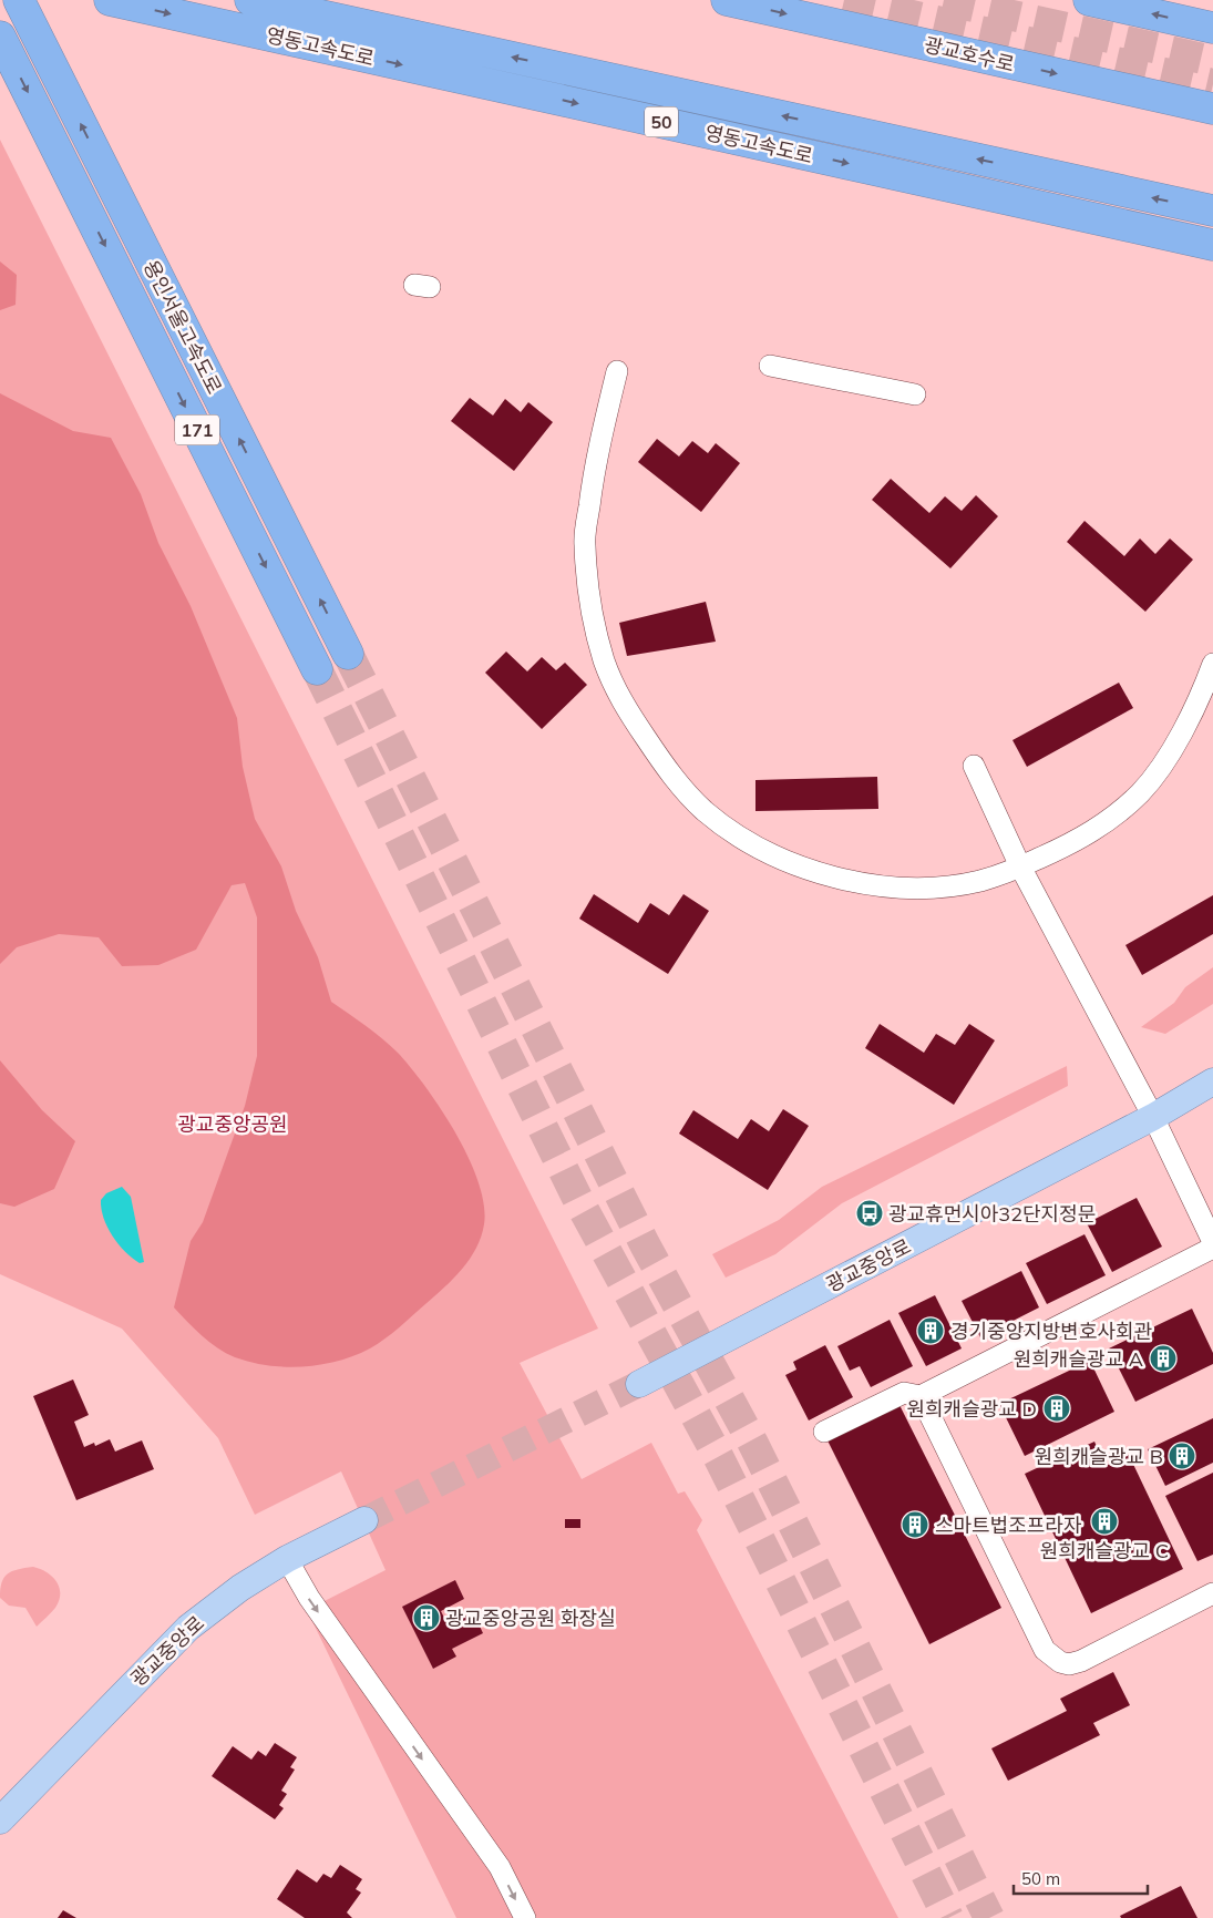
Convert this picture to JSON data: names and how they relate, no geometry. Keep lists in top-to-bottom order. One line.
{"streets":{"highway":["영동고속도로","광교호수로","50","용인서울고속도로","171"],"main road":["광교중앙로"]},"one_way":["광교호수로"],"parks":["광교중앙공원"],"places":{"bus stop":["광교휴먼시아32단지정문"],"building":["경기중앙지방변호사회관","원희캐슬광교 A","원희캐슬광교 D","원희캐슬광교 B","원희캐슬광교 C","스마트법조프라자","광교중앙공원 화장실"]},"scale_bar":"50 m"}
